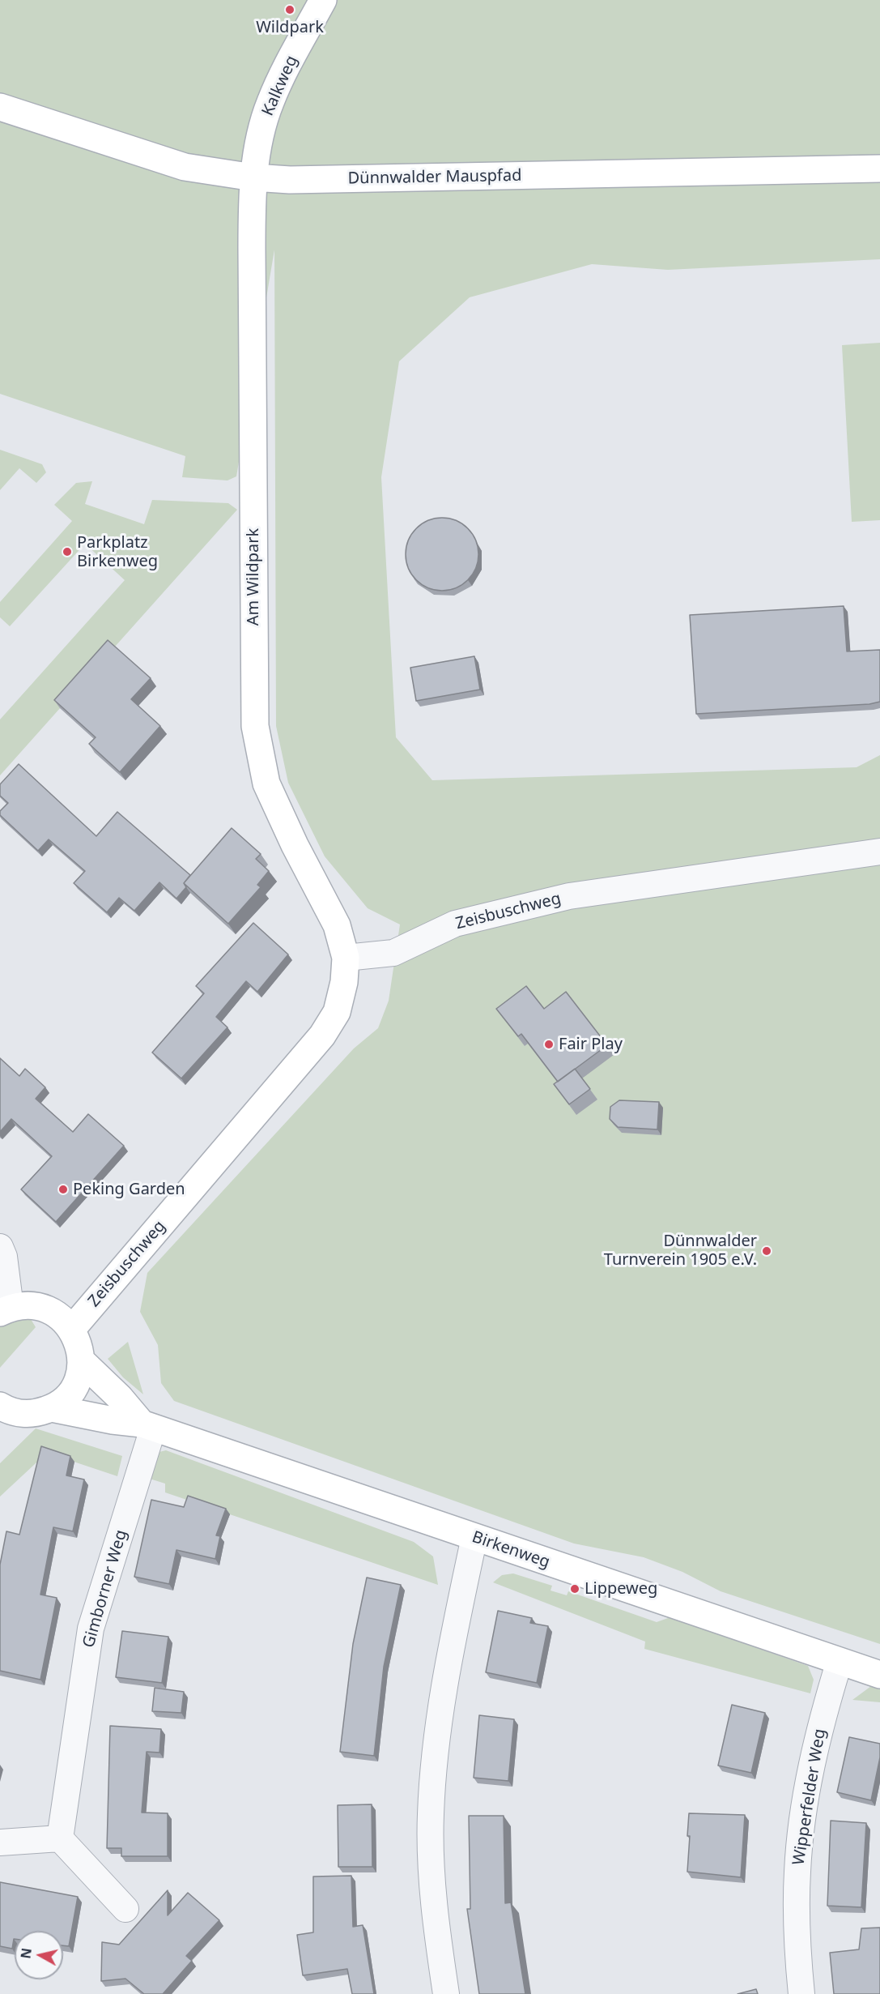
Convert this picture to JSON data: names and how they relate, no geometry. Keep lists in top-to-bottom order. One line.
{"streets":{"street":["Kalkweg","Dünnwalder Mauspfad","Am Wildpark","Zeisbuschweg","Birkenweg","Gimborner Weg","Wipperfelder Weg"]},"crossings":[["Kalkweg","Dünnwalder Mauspfad"],["Kalkweg","Am Wildpark"],["Dünnwalder Mauspfad","Am Wildpark"],["Am Wildpark","Zeisbuschweg"],["Birkenweg","Gimborner Weg"],["Birkenweg","Wipperfelder Weg"]],"places":["Wildpark","Parkplatz Birkenweg","Fair Play","Peking Garden","Dünnwalder Turnverein 1905 e.V.","Lippeweg"],"north":"left"}
